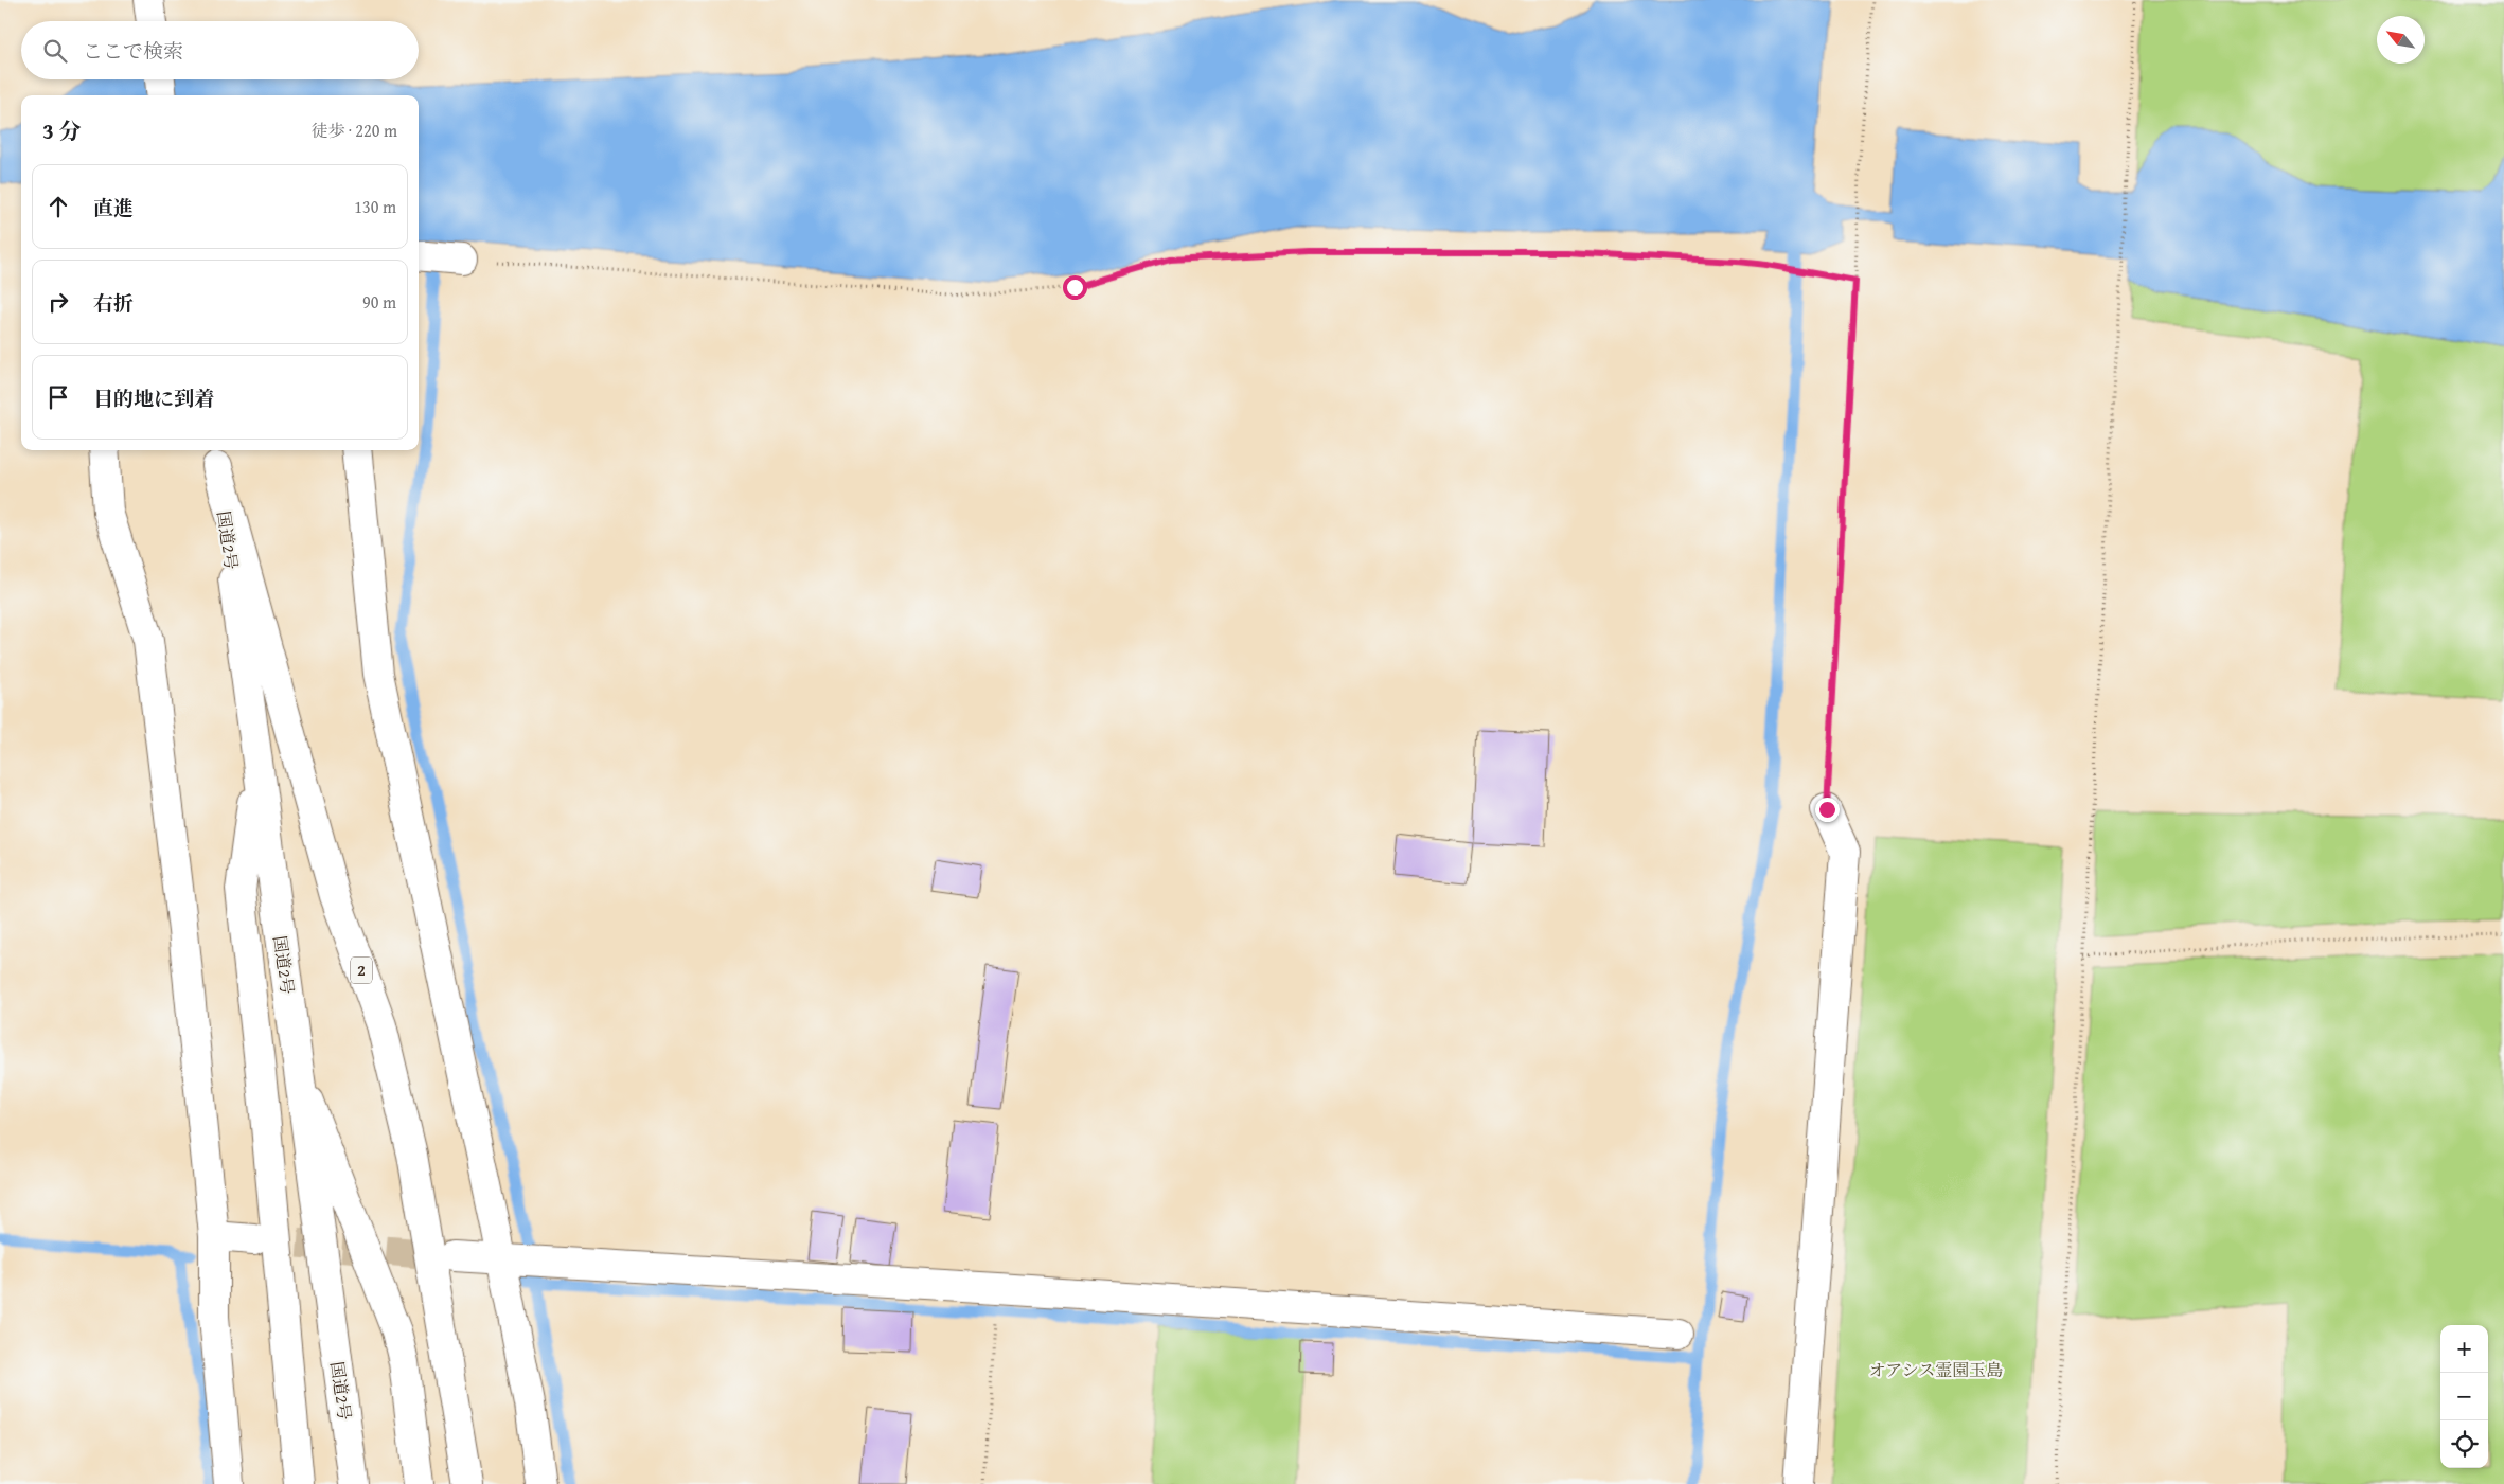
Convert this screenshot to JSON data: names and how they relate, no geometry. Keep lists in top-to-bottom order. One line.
{"streets":{"main road":["国道2号","2"]},"crossings":[["国道2号","2"]],"parks":["オアシス霊園玉島"],"north":"top left","page":{"search":"ここで検索","heading":["3 分","徒歩 · 220 m"],"list":[["直進","130 m"],["右折","90 m"],"目的地に到着"],"map_buttons":["+","−"]}}
